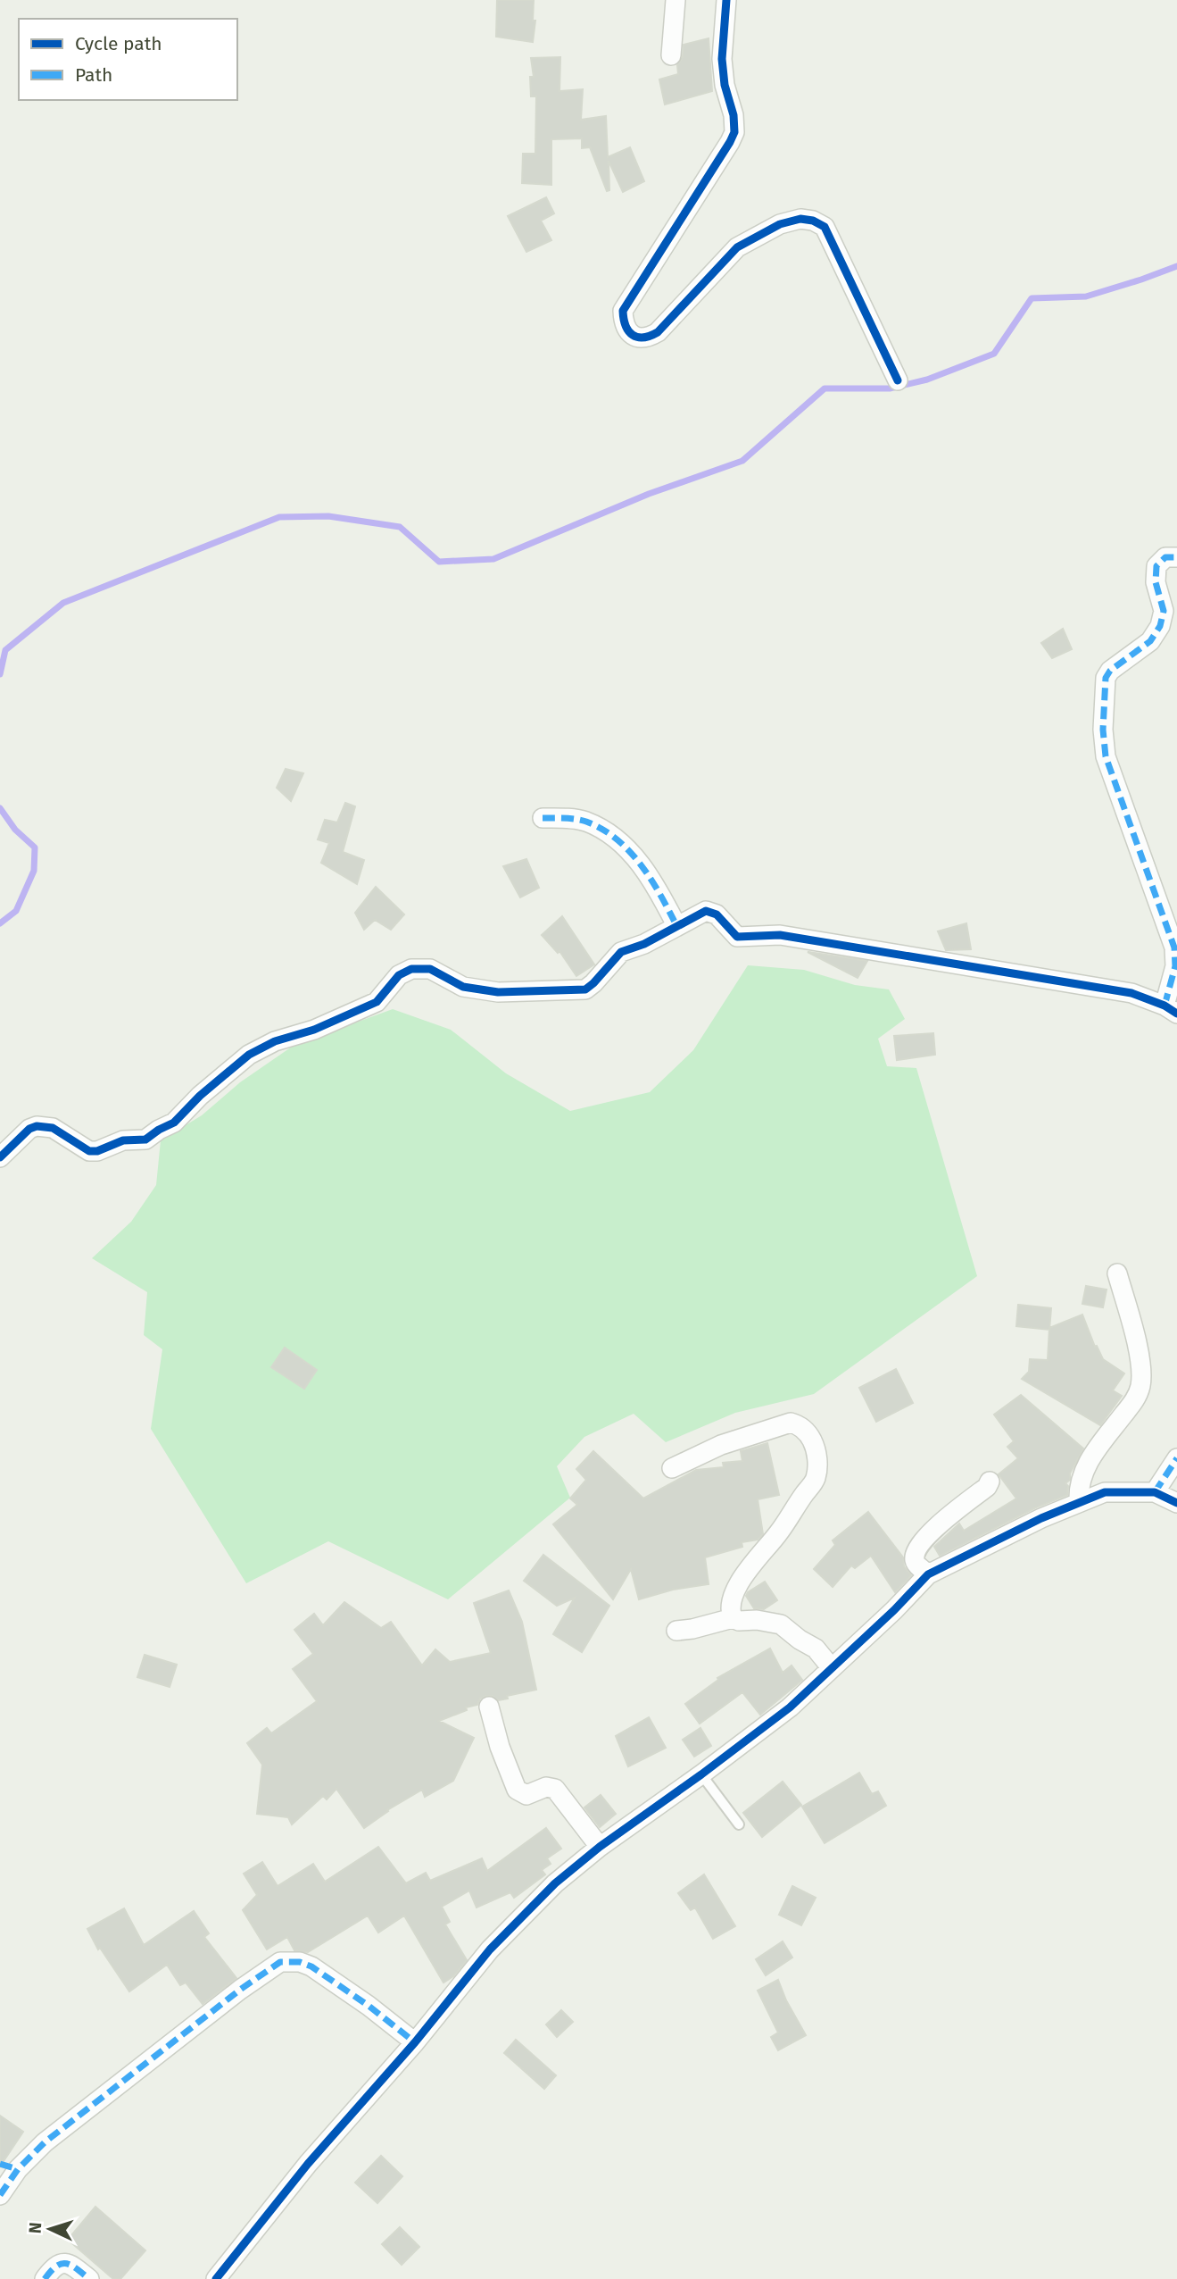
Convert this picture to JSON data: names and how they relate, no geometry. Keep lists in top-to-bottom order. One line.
{"legend":["Cycle path","Path"],"north":"left"}
